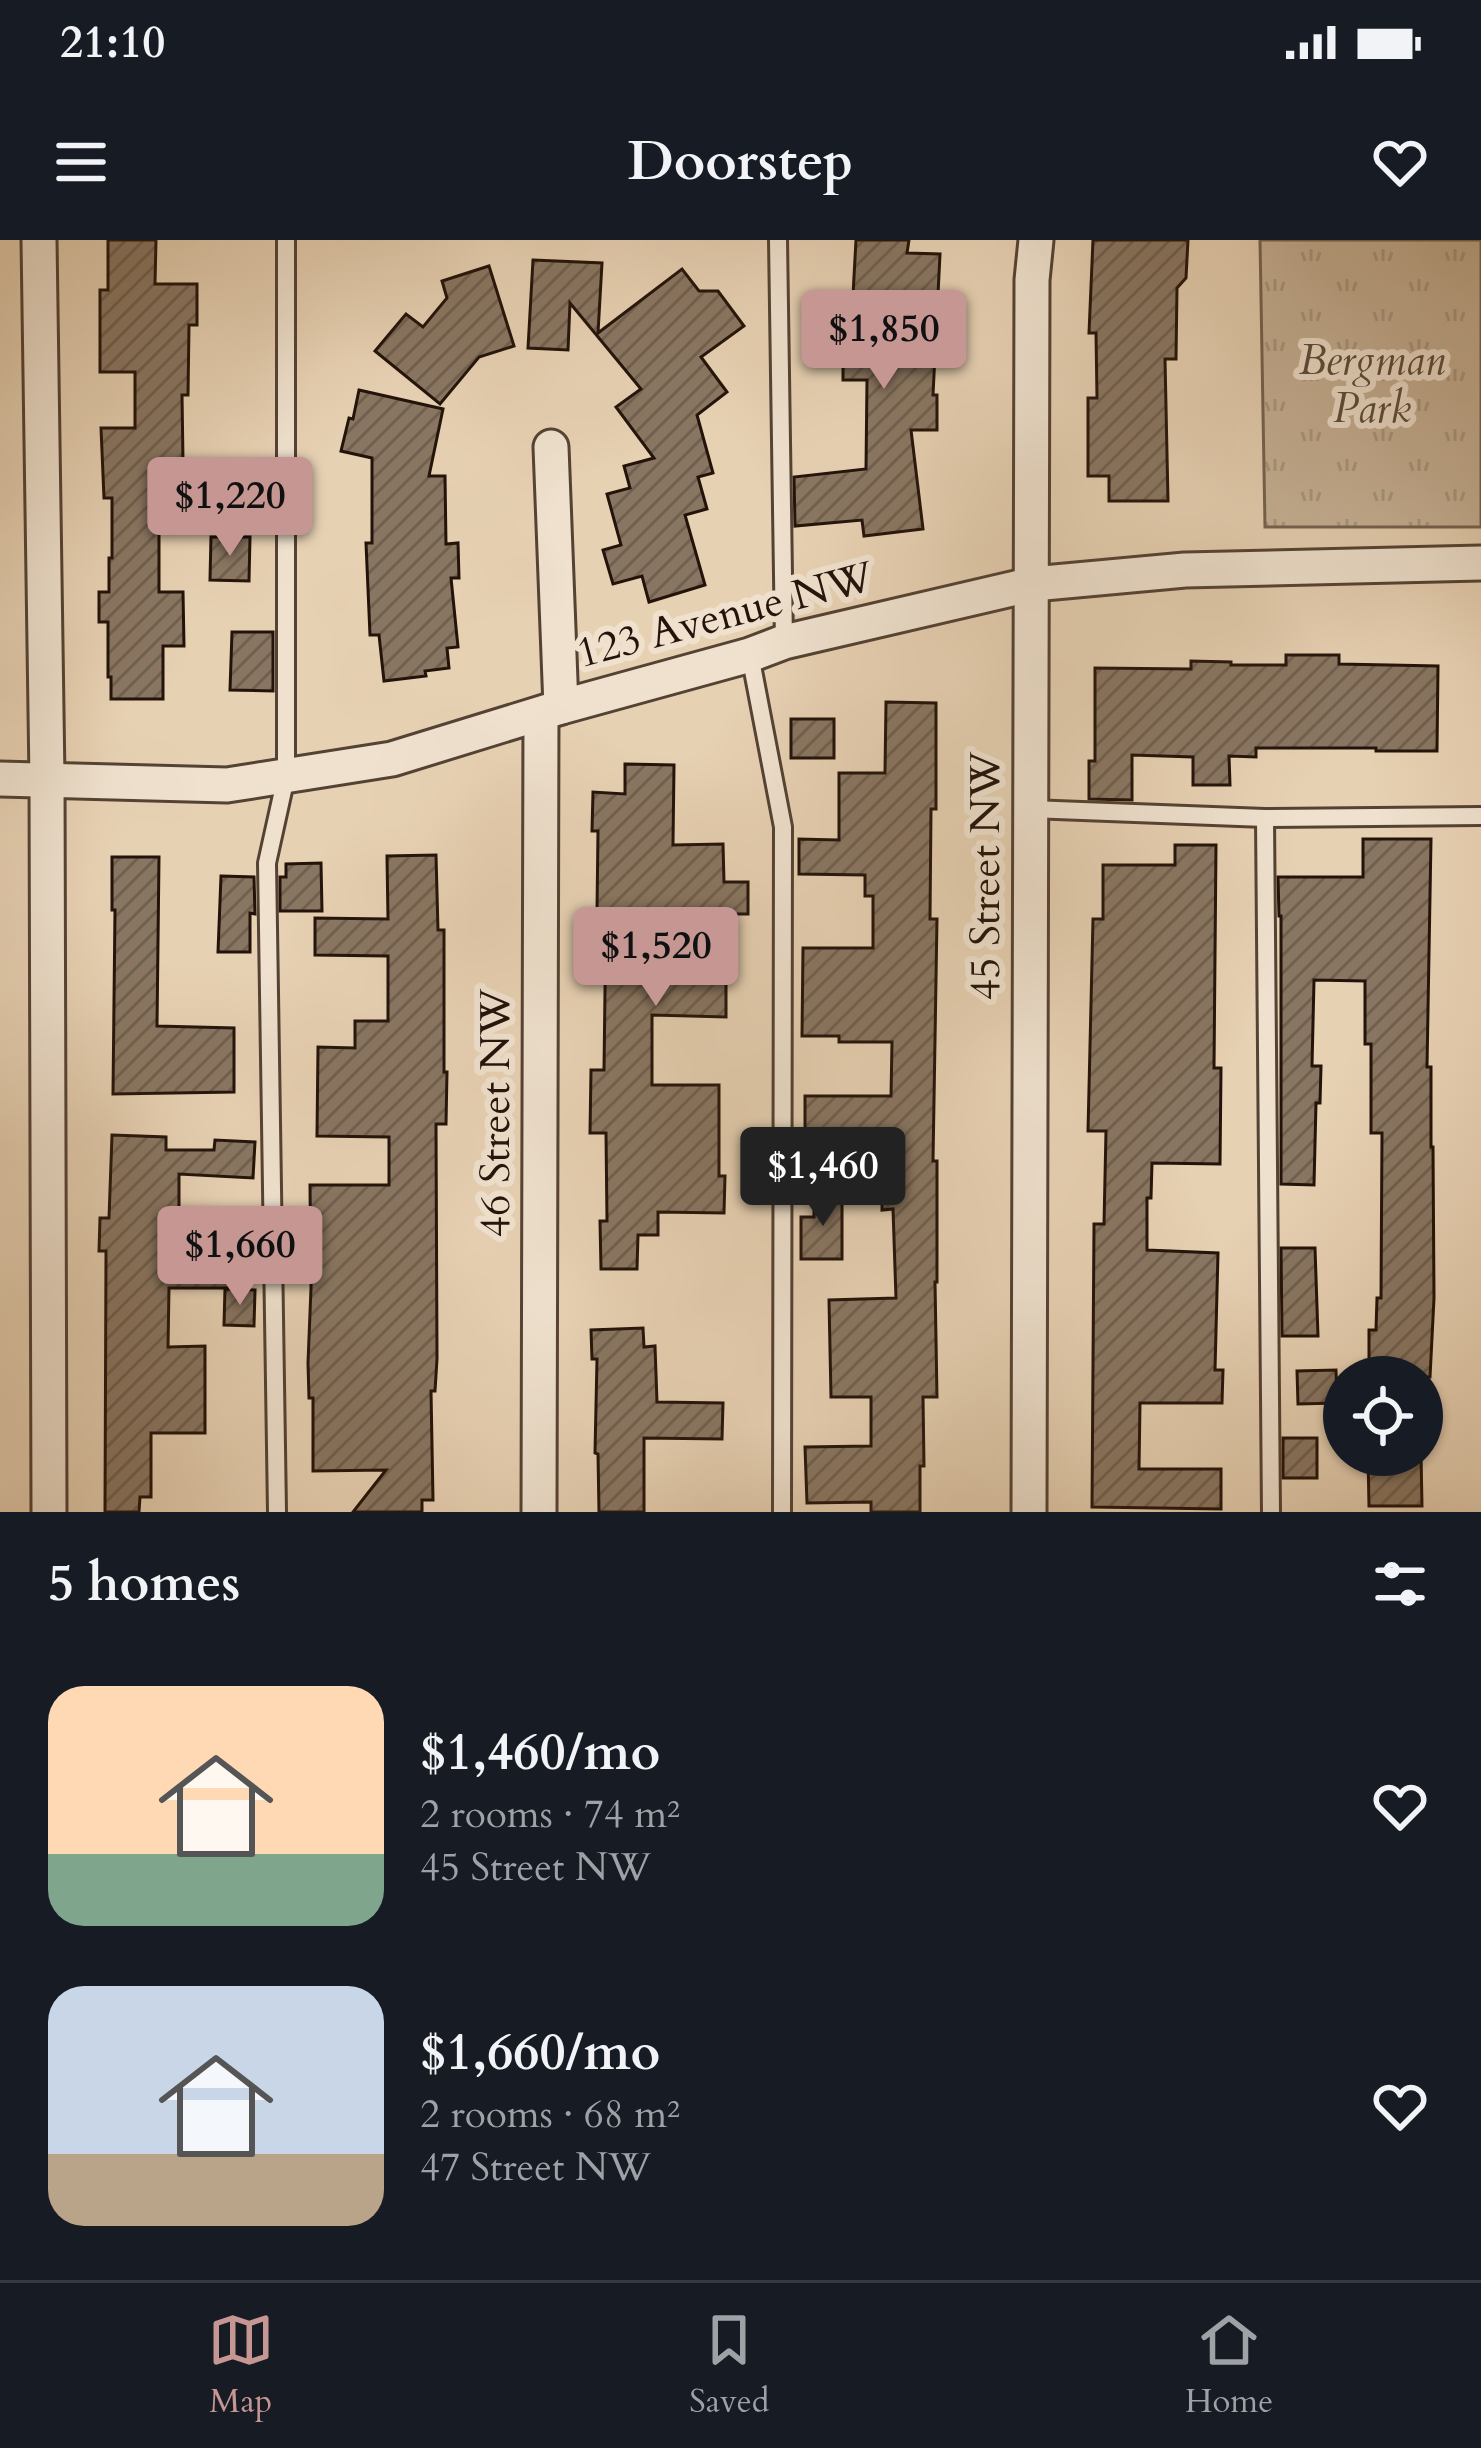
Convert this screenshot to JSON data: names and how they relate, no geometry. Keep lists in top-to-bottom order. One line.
{"streets":{"street":["123 Avenue NW","45 Street NW","46 Street NW"]},"crossings":[["123 Avenue NW","45 Street NW"],["123 Avenue NW","46 Street NW"]],"parks":["Bergman Park"],"page":{"status":"21:10","header":"Doorstep","price":["$1,850","$1,220","$1,520","$1,460","$1,660"],"heading":"5 homes","list":[{"name":"$1,460/mo","note":"2 rooms · 74 m² · 45 Street NW"},{"name":"$1,660/mo","note":"2 rooms · 68 m² · 47 Street NW"}],"tabs":["Map","Saved","Home"]}}
